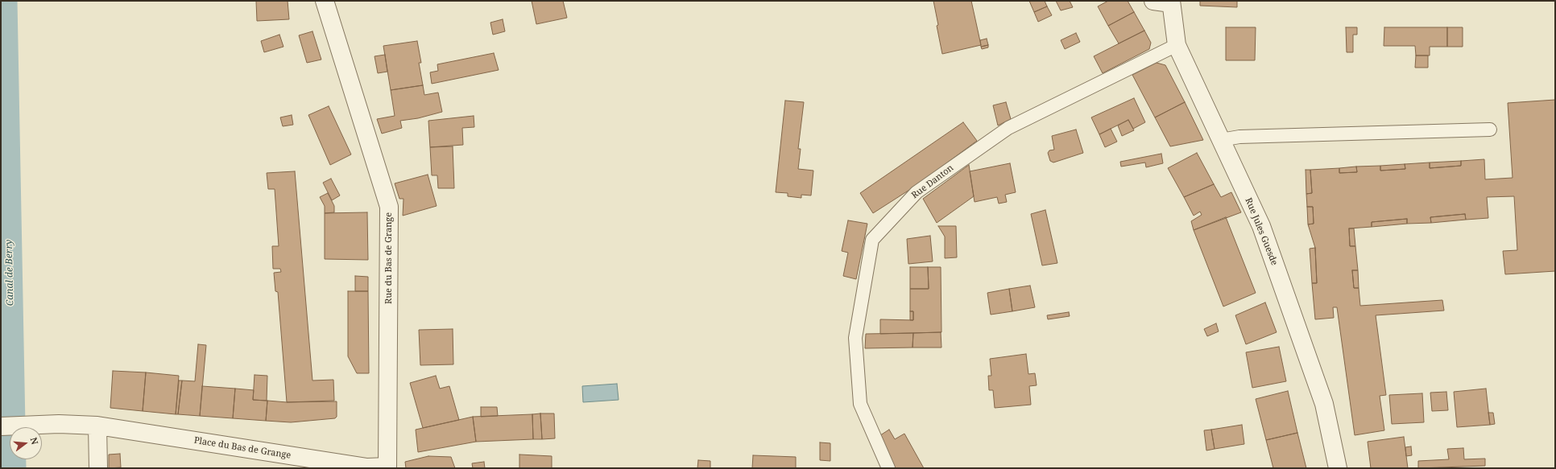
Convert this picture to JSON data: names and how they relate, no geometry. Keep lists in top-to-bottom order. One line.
{"streets":{"street":["Rue Jules Guesde","Rue du Bas de Grange","Place du Bas de Grange"],"lane":["Rue Danton"]},"crossings":[["Rue Danton","Rue Jules Guesde"],["Rue du Bas de Grange","Place du Bas de Grange"]],"water":["Canal de Berry"],"north":"right"}
